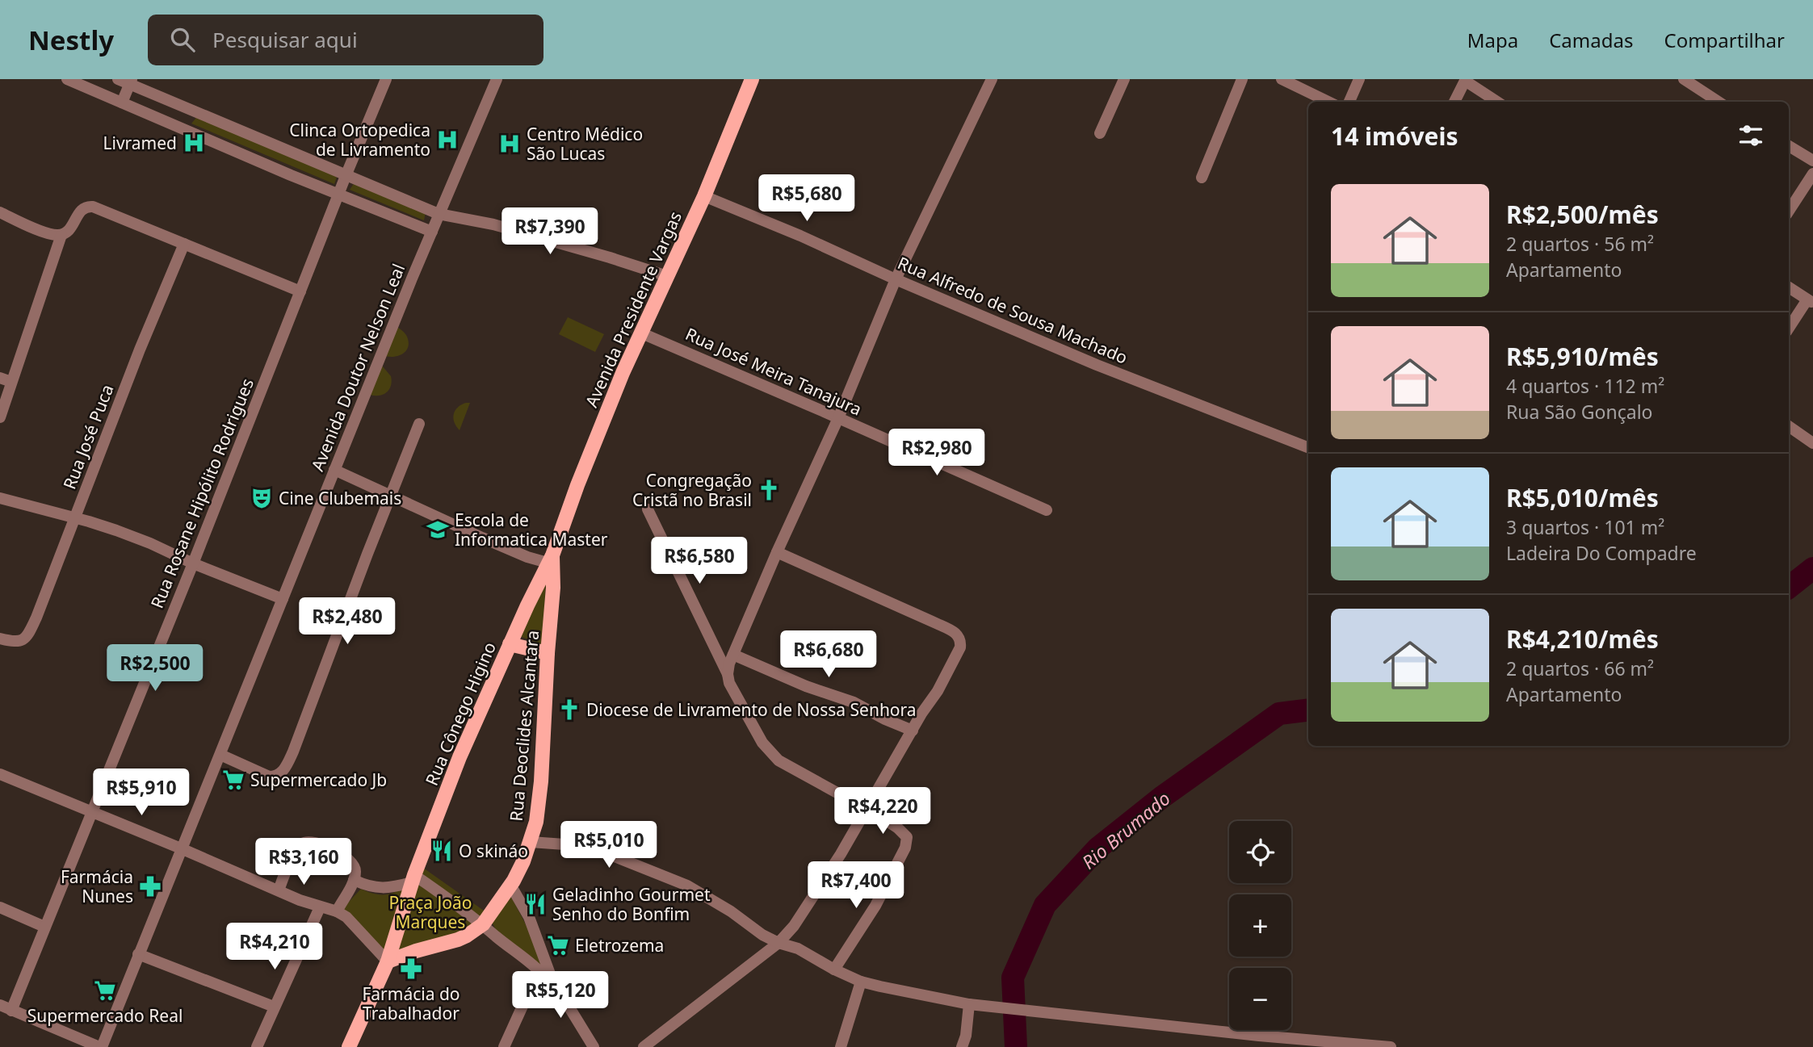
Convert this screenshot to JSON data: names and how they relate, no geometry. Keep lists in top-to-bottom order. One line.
{"streets":{"main road":["Avenida Presidente Vargas","Rua Cônego Higino","Rua Deoclides Alcantara"],"street":["Rua Alfredo de Sousa Machado","Avenida Doutor Nelson Leal","Rua José Meira Tanajura","Rua José Puca","Rua Rosane Hipólito Rodrigues"]},"crossings":[["Avenida Presidente Vargas","Rua Alfredo de Sousa Machado"],["Avenida Presidente Vargas","Rua José Meira Tanajura"],["Avenida Presidente Vargas","Rua Cônego Higino"],["Avenida Presidente Vargas","Rua Deoclides Alcantara"],["Rua Cônego Higino","Rua Deoclides Alcantara"]],"water":["Rio Brumado"],"parks":["Praça João Marques"],"places":{"hospital":["Clinca Ortopedica de Livramento","Livramed","Centro Médico São Lucas"],"church":["Congregação Cristã no Brasil","Diocese de Livramento de Nossa Senhora"],"theatre":["Cine Clubemais"],"school or university":["Escola de Informatica Master"],"supermarket":["Supermercado Jb","Eletrozema","Supermercado Real"],"restaurant":["O skináo","Geladinho Gourmet Senho do Bonfim"],"pharmacy":["Farmácia Nunes","Farmácia do Trabalhador"]},"page":{"header":"Nestly","search":"Pesquisar aqui","nav":["Mapa","Camadas","Compartilhar"],"heading":"14 imóveis","list":[{"name":"R$2,500/mês","note":"2 quartos · 56 m² · Apartamento"},{"name":"R$5,910/mês","note":"4 quartos · 112 m² · Rua São Gonçalo"},{"name":"R$5,010/mês","note":"3 quartos · 101 m² · Ladeira Do Compadre"},{"name":"R$4,210/mês","note":"2 quartos · 66 m² · Apartamento"}],"price":["R$5,680","R$7,390","R$2,980","R$6,580","R$2,480","R$6,680","R$2,500","R$5,910","R$4,220","R$5,010","R$3,160","R$7,400","R$4,210","R$5,120"],"map_buttons":["+","−"]}}
